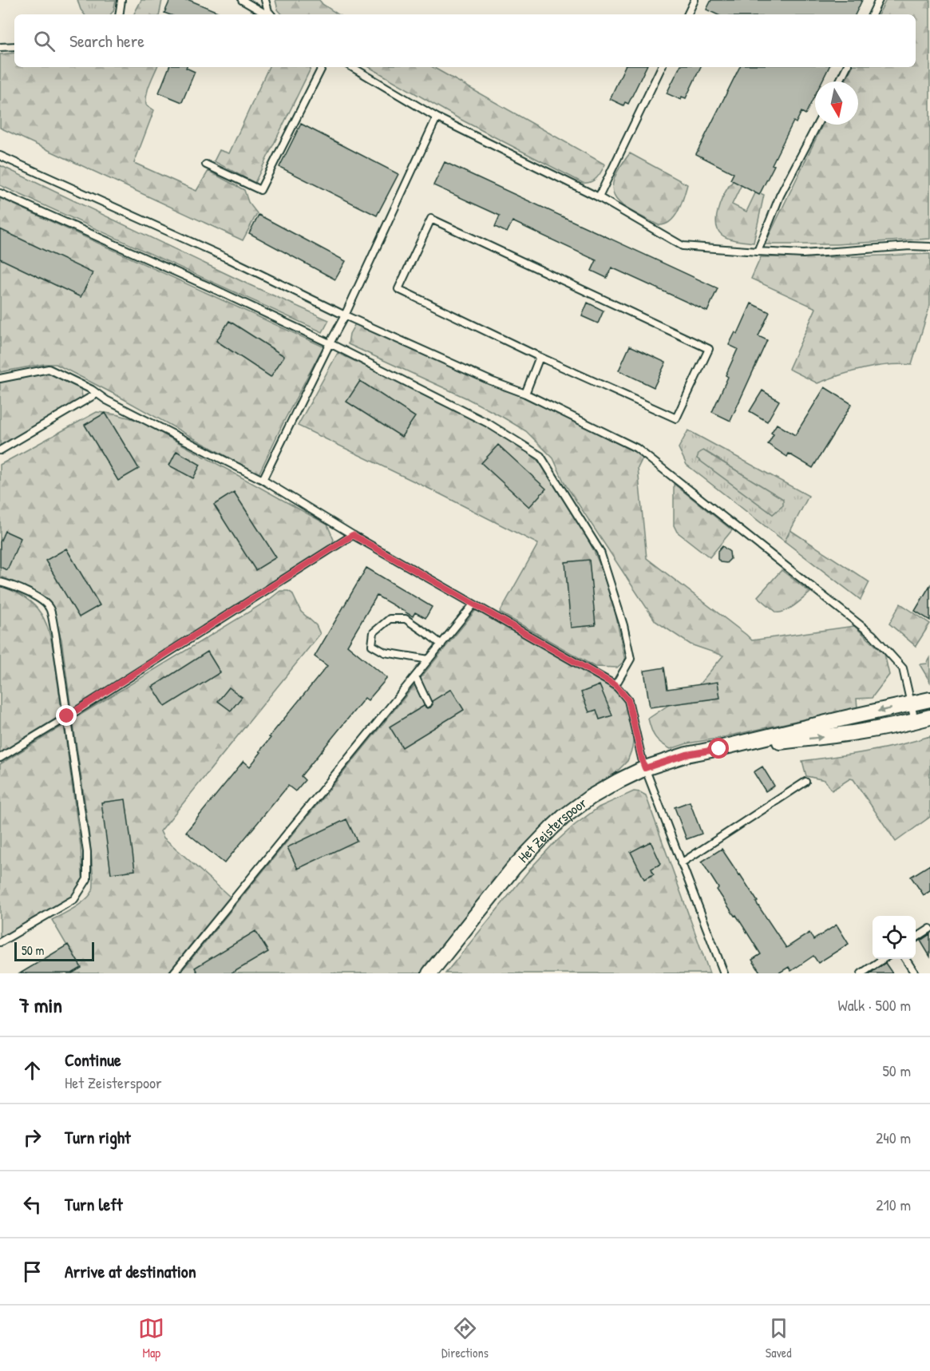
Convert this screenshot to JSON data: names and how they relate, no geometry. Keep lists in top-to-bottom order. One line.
{"streets":{"street":["Het Zeisterspoor"]},"scale_bar":"50 m","north":"bottom","page":{"search":"Search here","scale":"50 m","heading":["7 min","Walk · 500 m"],"list":[["Continue","Het Zeisterspoor","50 m"],["Turn right","240 m"],["Turn left","210 m"],"Arrive at destination"],"nav":["Map","Directions","Saved"]}}
